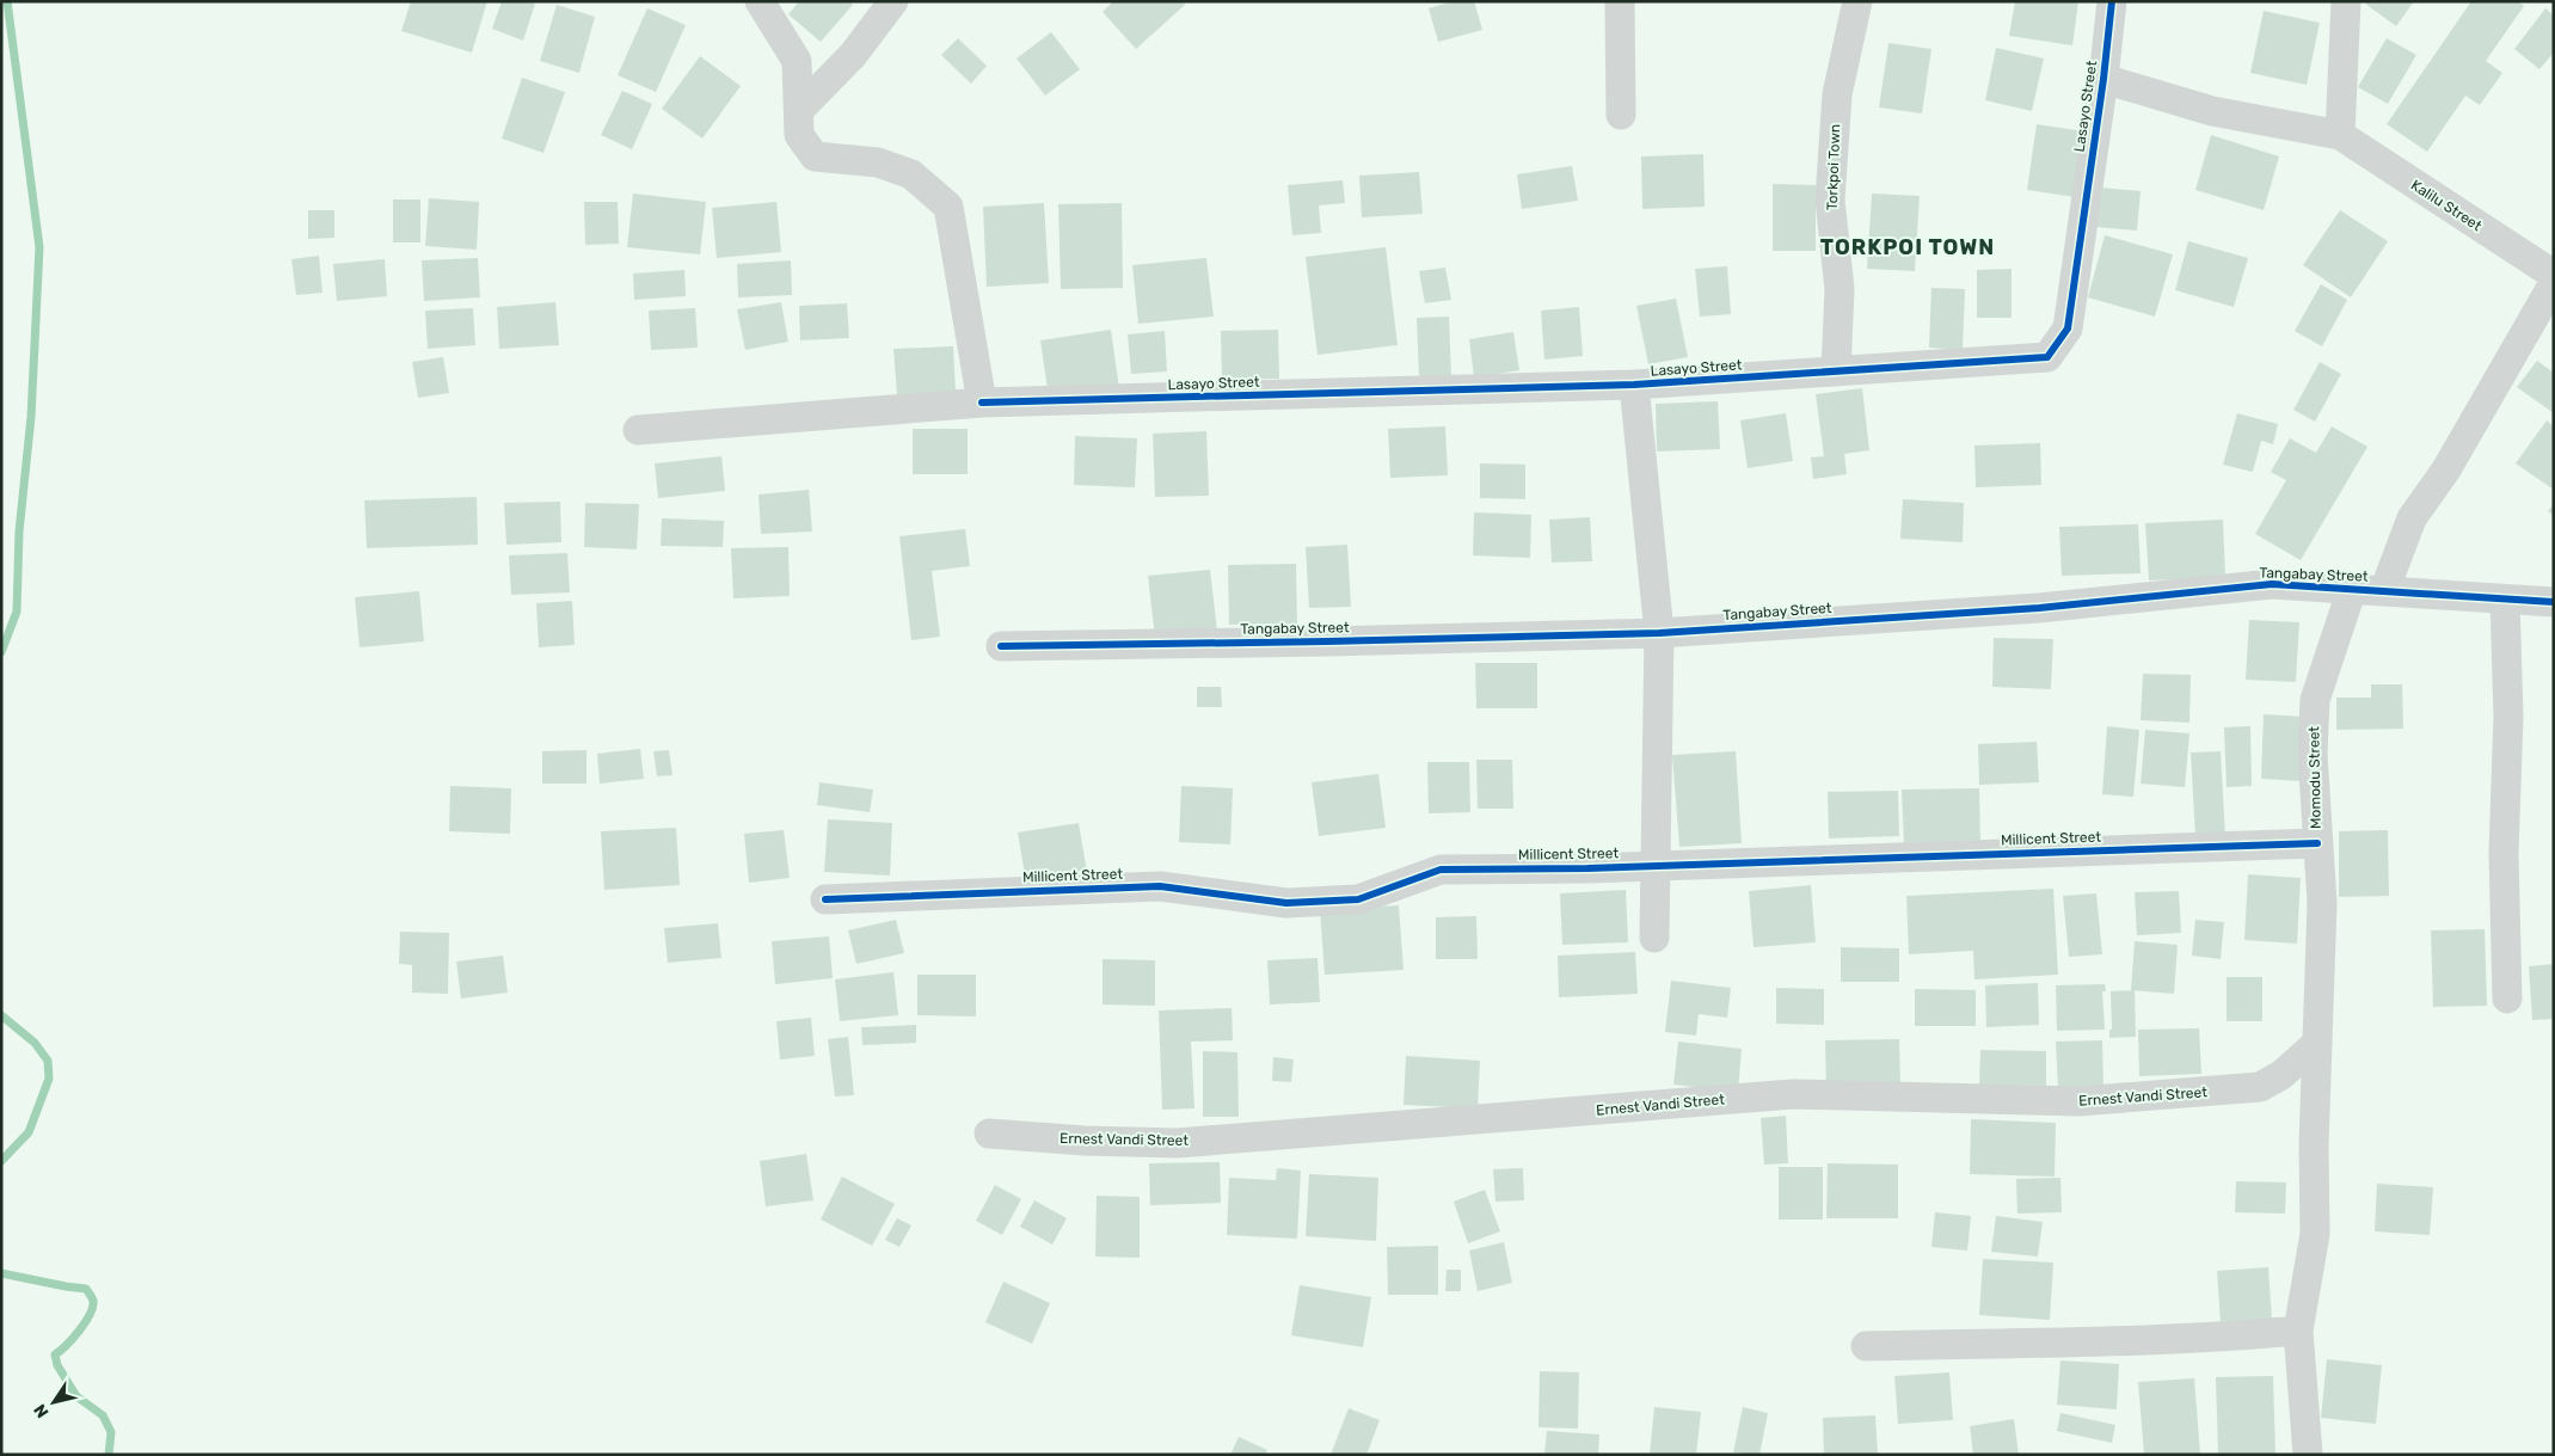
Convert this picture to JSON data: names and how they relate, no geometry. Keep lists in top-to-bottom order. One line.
{"streets":{"street":["Lasayo Street","Torkpoi Town","Kalilu Street","Tangabay Street","Momodu Street","Millicent Street","Ernest Vandi Street"]},"crossings":[["Lasayo Street","Torkpoi Town"],["Tangabay Street","Momodu Street"],["Momodu Street","Millicent Street"],["Momodu Street","Ernest Vandi Street"]],"districts":["TORKPOI TOWN"],"north":"bottom left"}
